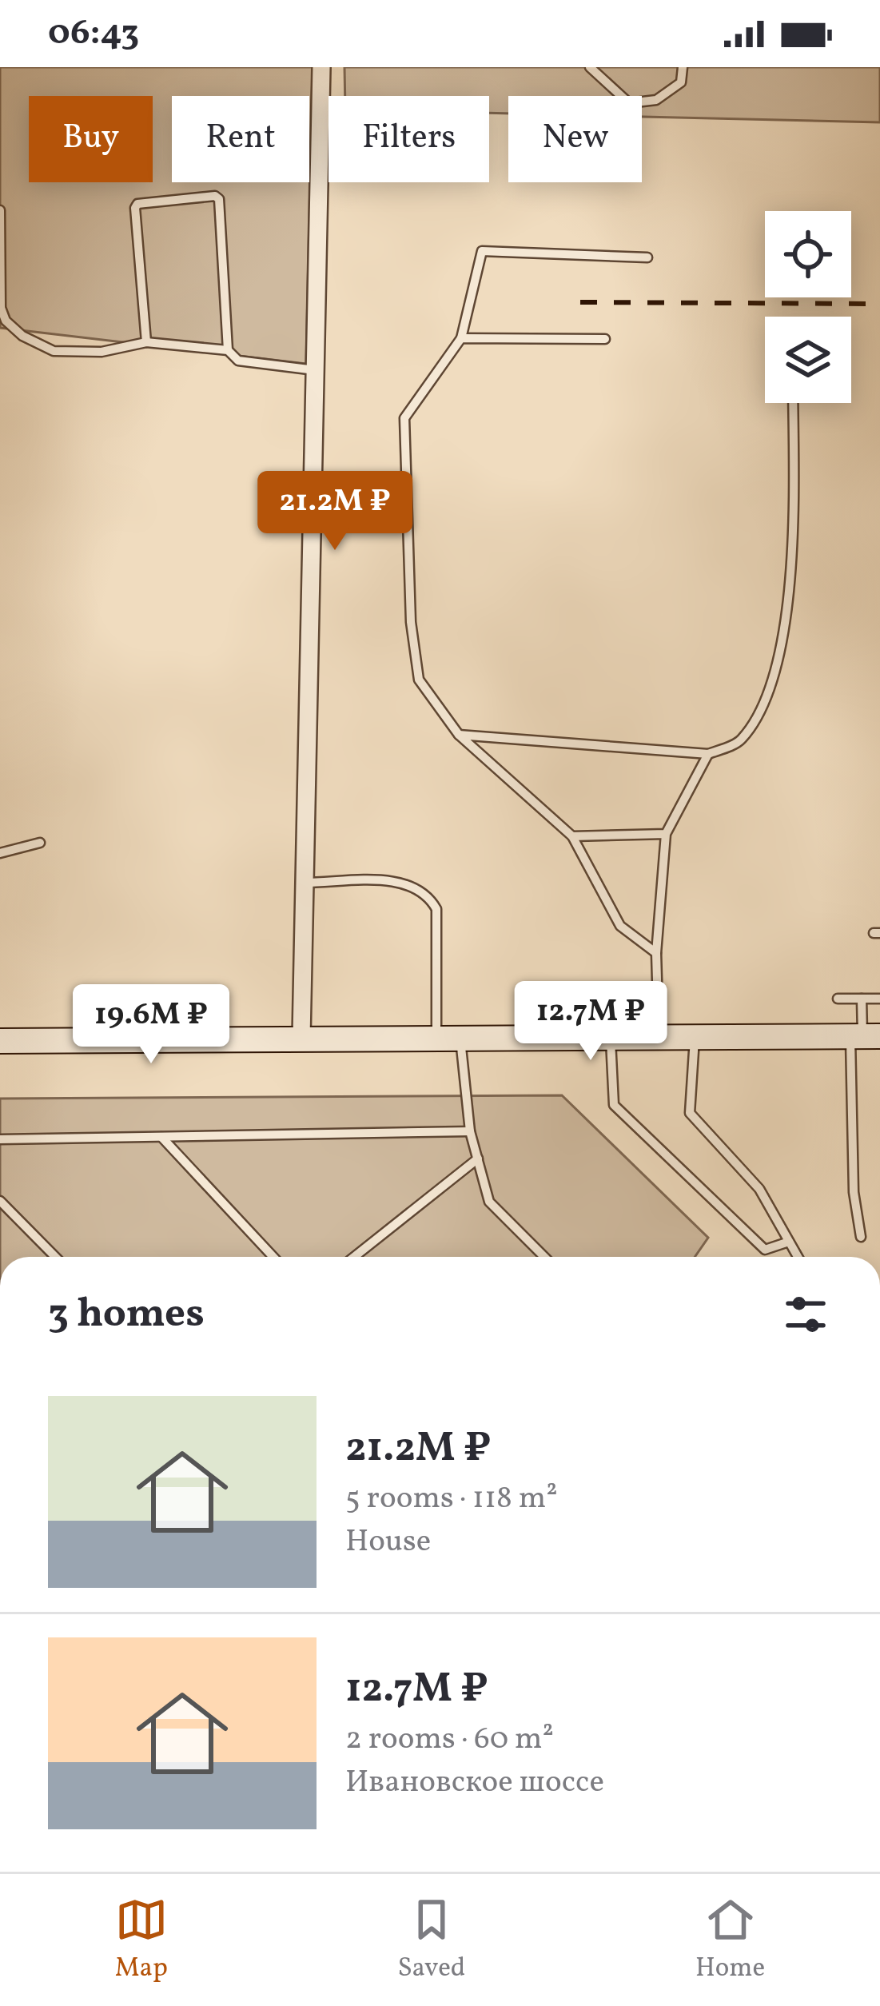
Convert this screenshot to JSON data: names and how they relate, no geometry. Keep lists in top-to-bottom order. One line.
{"page":{"status":"06:43","chip":["Buy","Rent","Filters","New"],"price":["21.2M ₽","12.7M ₽","19.6M ₽"],"heading":"3 homes","list":[{"name":"21.2M ₽","note":"5 rooms · 118 m² · House"},{"name":"12.7M ₽","note":"2 rooms · 60 m² · Ивановское шоссе"}],"tabs":["Map","Saved","Home"]}}
